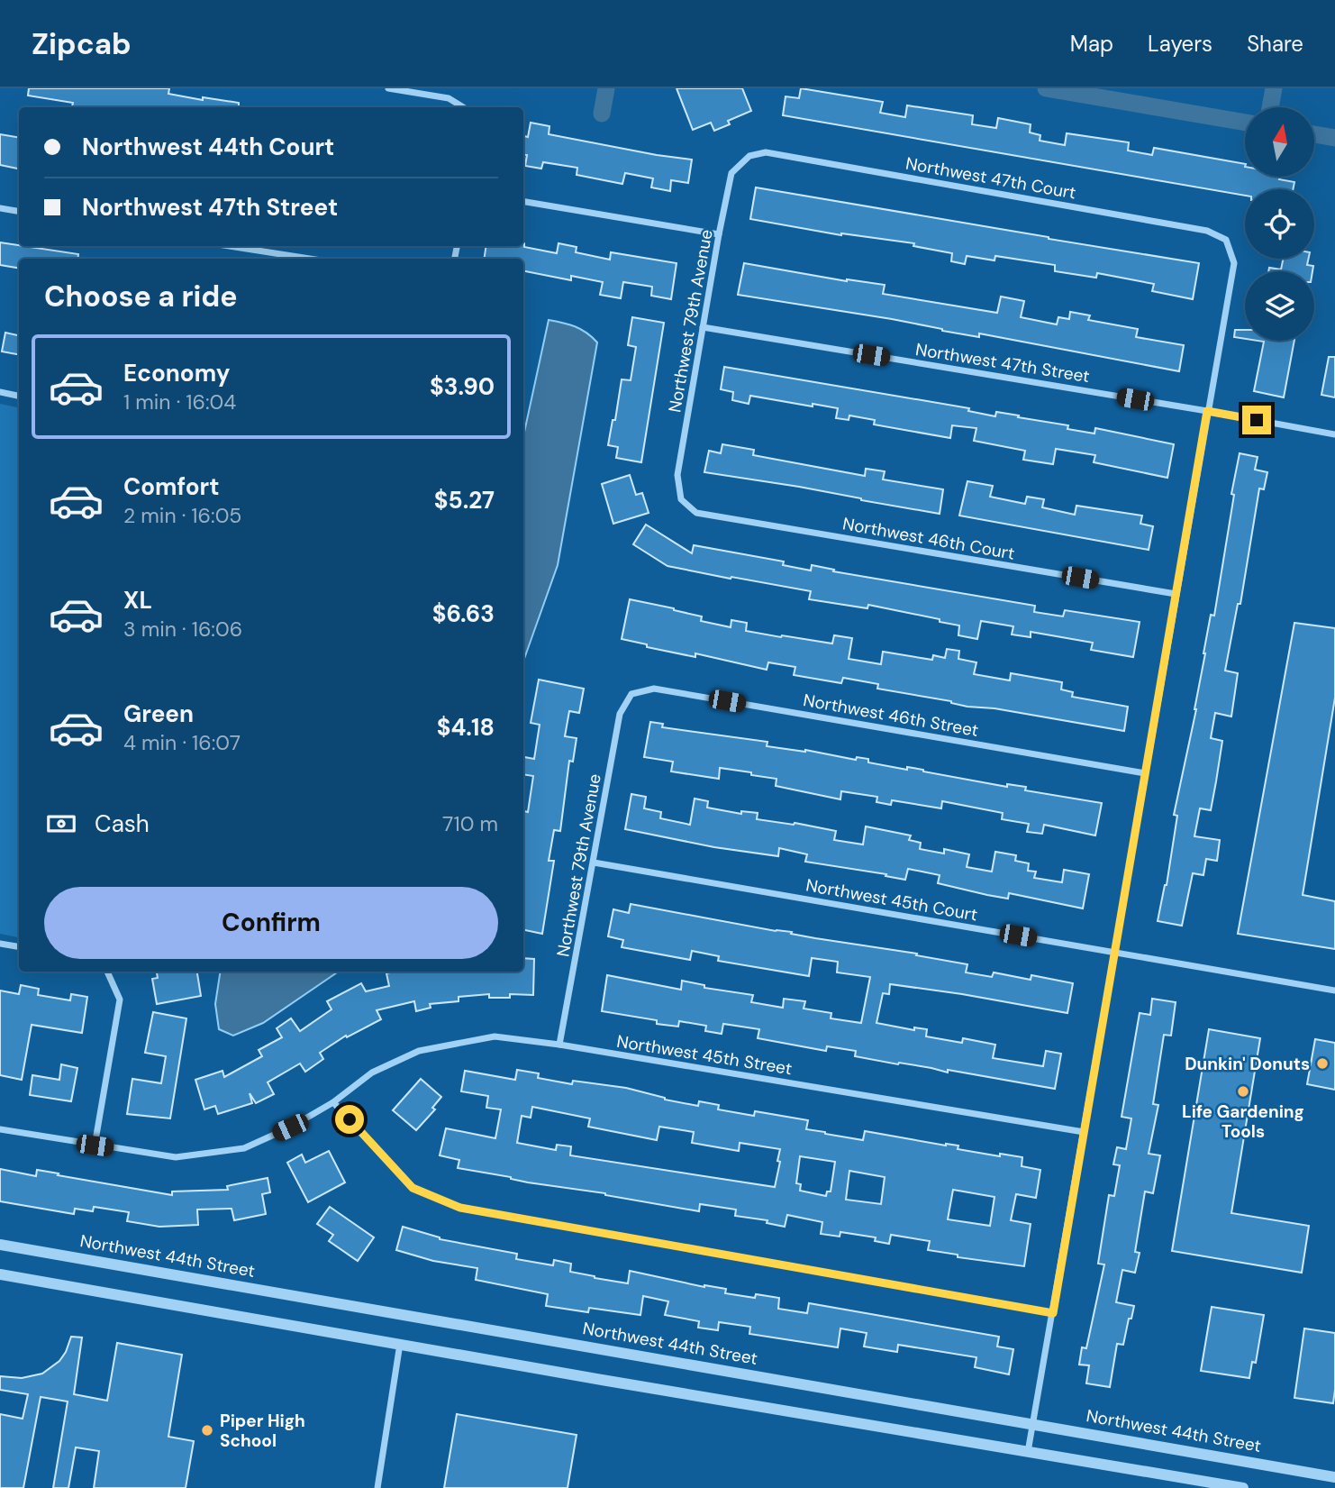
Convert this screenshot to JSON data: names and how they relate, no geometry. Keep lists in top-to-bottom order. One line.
{"streets":{"street":["Northwest 47th Court","Northwest 79th Avenue","Northwest 47th Street","Northwest 46th Court","Northwest 46th Street","Northwest 45th Court","Northwest 45th Street","Northwest 44th Street"]},"crossings":[["Northwest 47th Court","Northwest 79th Avenue"],["Northwest 47th Court","Northwest 47th Street"],["Northwest 79th Avenue","Northwest 47th Street"],["Northwest 79th Avenue","Northwest 46th Court"],["Northwest 79th Avenue","Northwest 46th Street"],["Northwest 79th Avenue","Northwest 45th Court"],["Northwest 79th Avenue","Northwest 45th Street"]],"places":["Dunkin' Donuts","Life Gardening Tools","Piper High School"],"north":"top","page":{"header":"Zipcab","nav":["Map","Layers","Share"],"banner":["Northwest 44th Court","Northwest 47th Street"],"heading":"Choose a ride","list":[{"name":"Economy","note":"1 min · 16:04","value":"$3.90"},{"name":"Comfort","note":"2 min · 16:05","value":"$5.27"},{"name":"XL","note":"3 min · 16:06","value":"$6.63"},{"name":"Green","note":"4 min · 16:07","value":"$4.18"}],"pay":["Cash","710 m"],"buttons":"Confirm"}}
